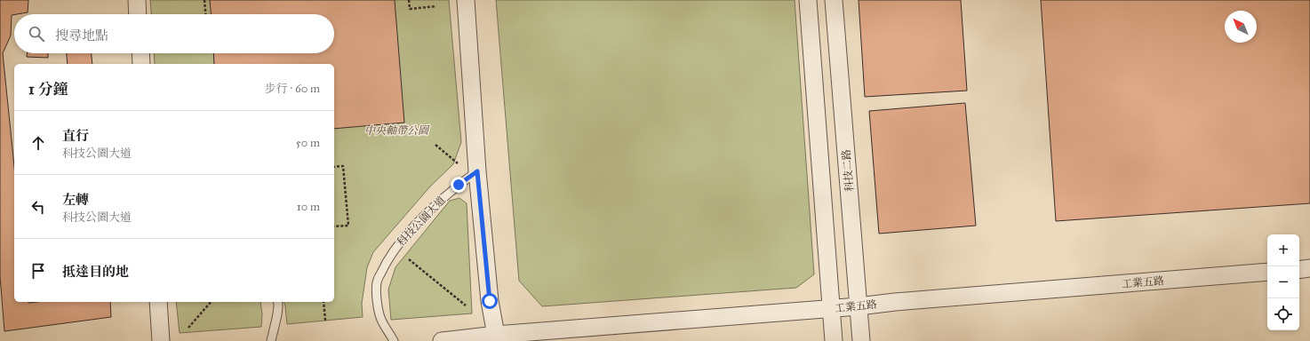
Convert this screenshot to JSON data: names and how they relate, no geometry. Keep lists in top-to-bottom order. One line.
{"streets":{"street":["科技二路","工業五路"],"lane":["科技公園大道"]},"crossings":[["科技二路","工業五路"]],"parks":["中央軸帶公園"],"north":"top left","page":{"search":"搜尋地點","heading":["1 分鐘","步行 · 60 m"],"list":[["直行","科技公園大道","50 m"],["左轉","科技公園大道","10 m"],"抵達目的地"],"map_buttons":["+","−"]}}
